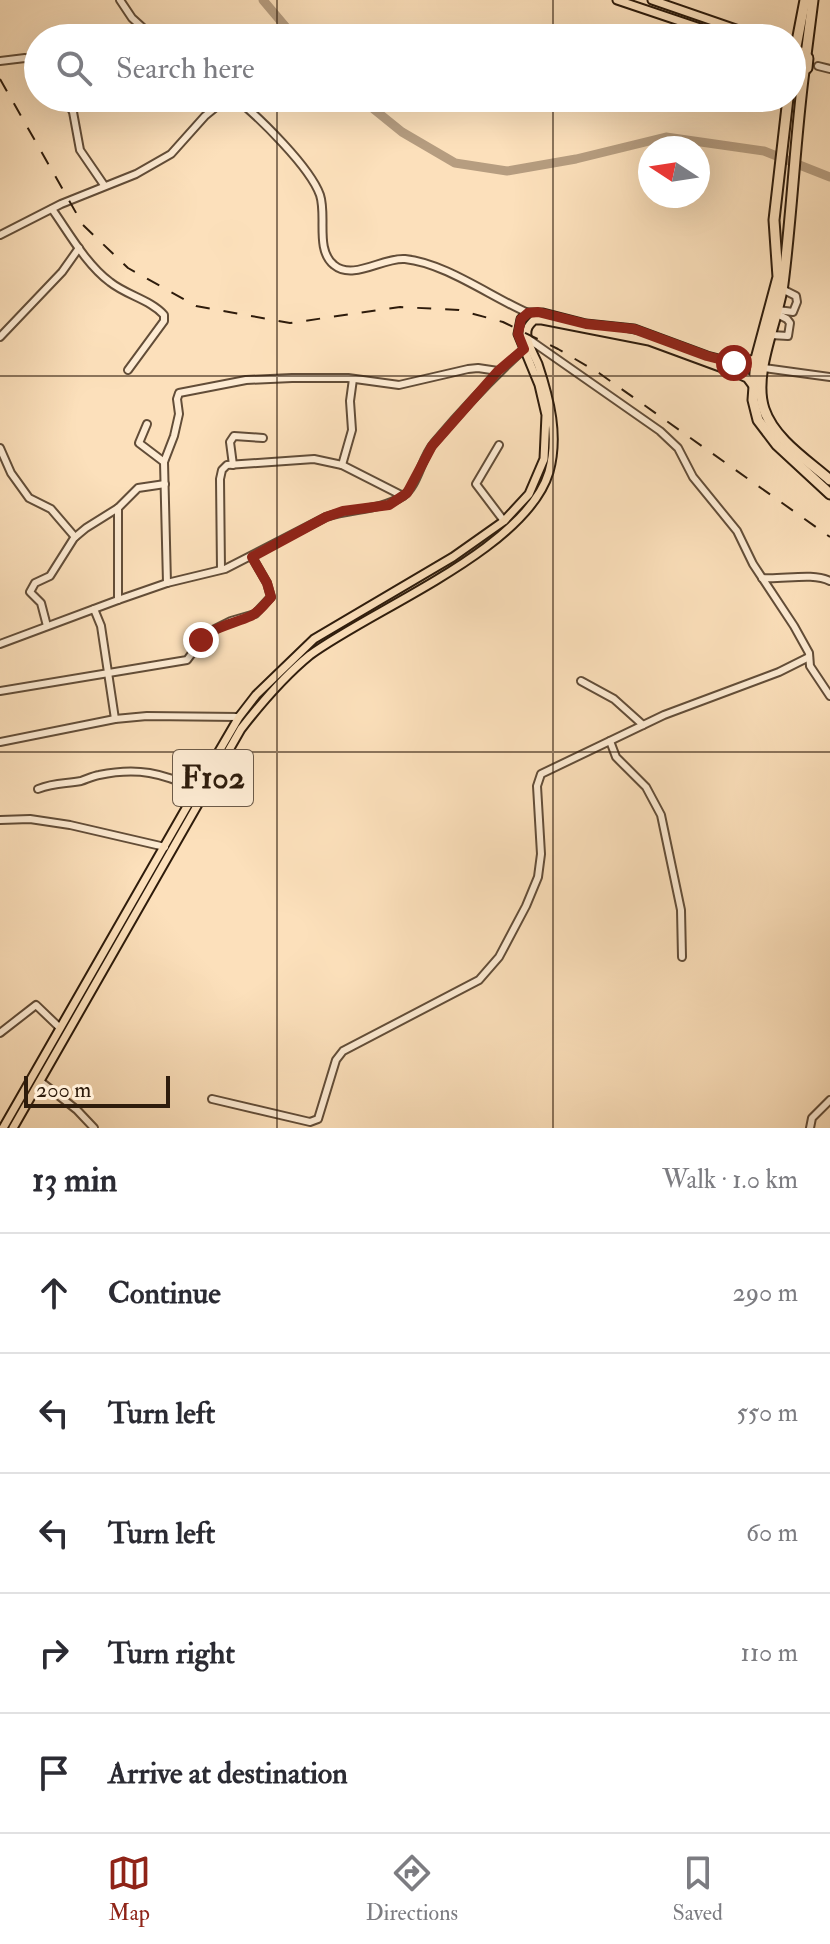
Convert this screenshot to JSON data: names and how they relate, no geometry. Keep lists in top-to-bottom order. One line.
{"streets":{"main road":["F102"]},"scale_bar":"200 m","north":"left","page":{"search":"Search here","scale":"200 m","heading":["13 min","Walk · 1.0 km"],"list":[["Continue","290 m"],["Turn left","550 m"],["Turn left","60 m"],["Turn right","110 m"],"Arrive at destination"],"nav":["Map","Directions","Saved"]}}
